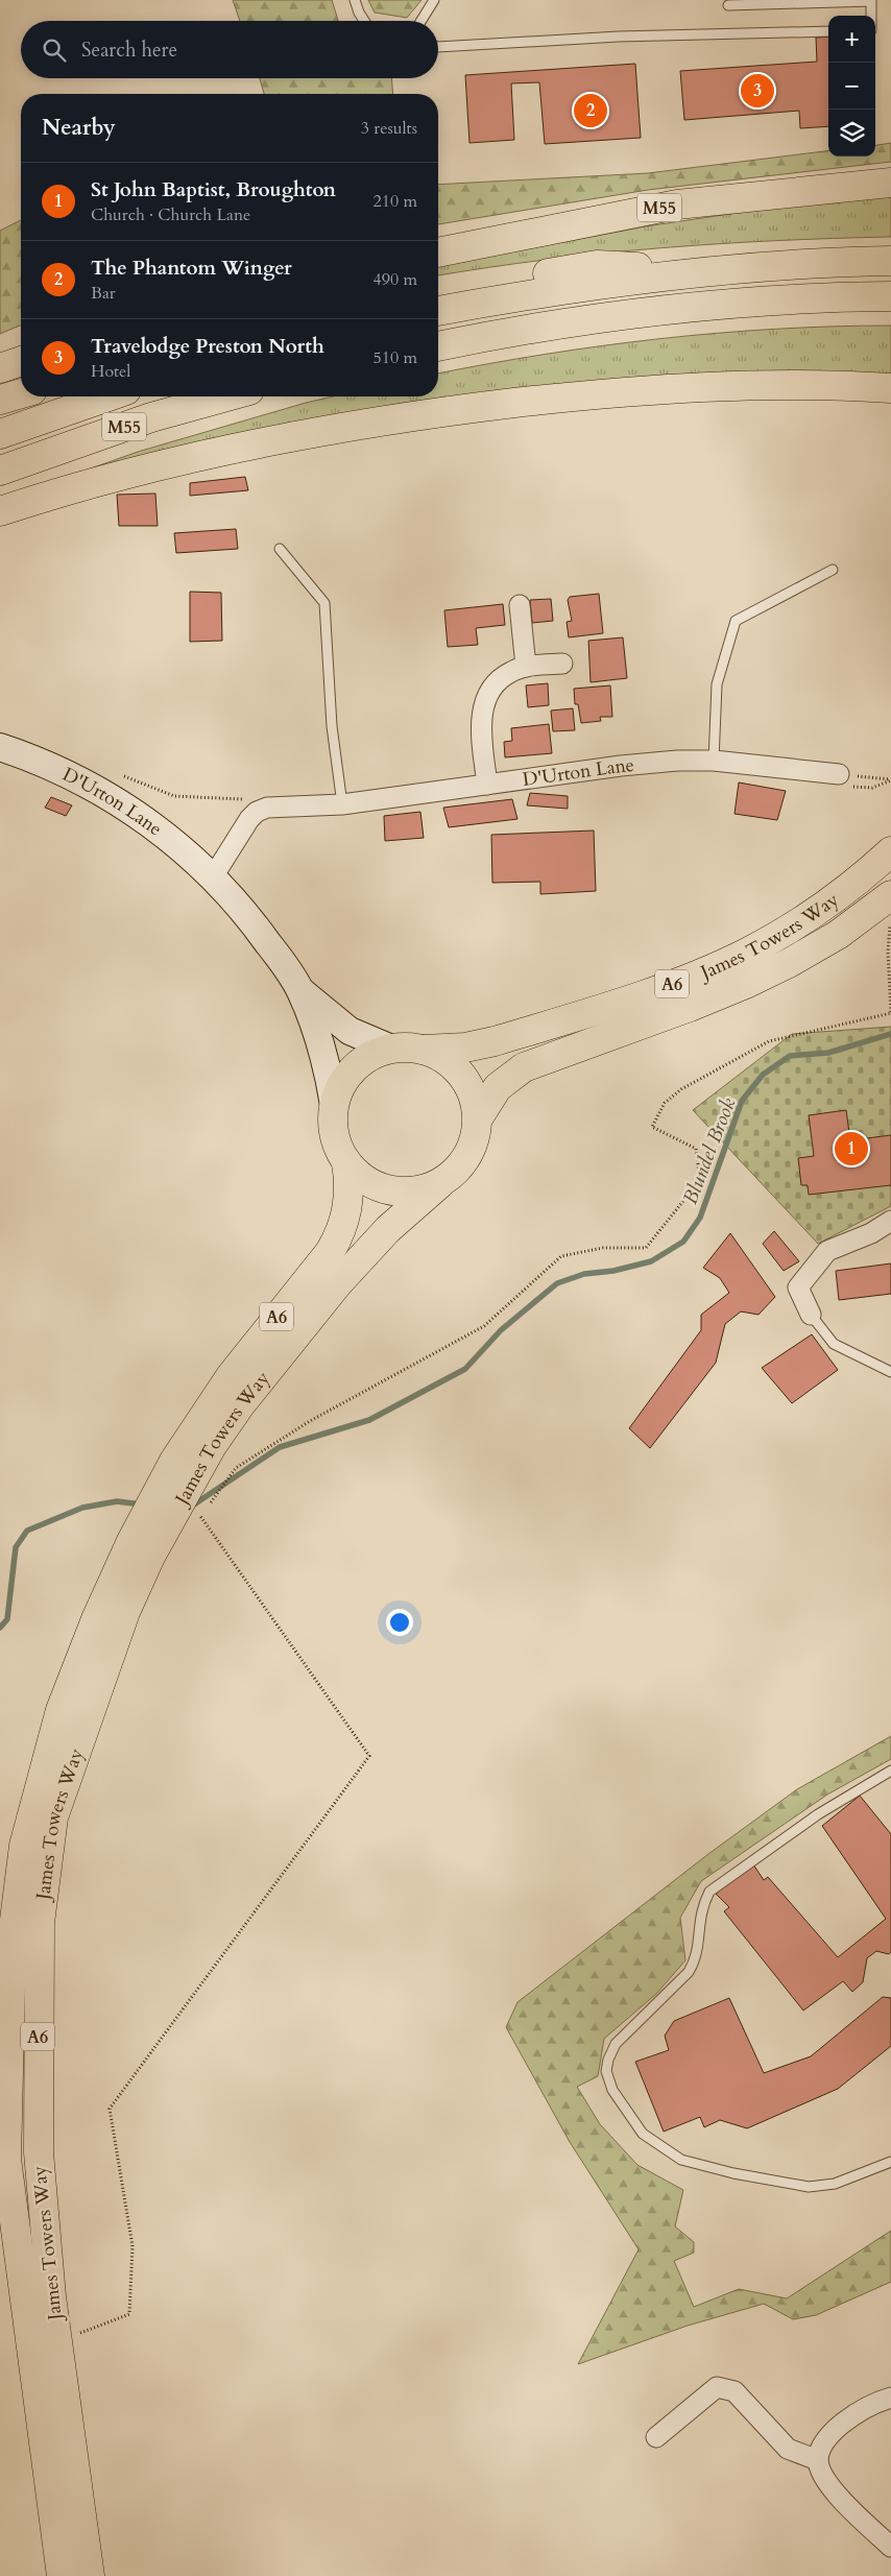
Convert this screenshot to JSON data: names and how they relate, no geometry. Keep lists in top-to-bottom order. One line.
{"streets":{"main road":["M55","James Towers Way","A6"],"street":["D'Urton Lane"]},"crossings":[["D'Urton Lane","James Towers Way"],["D'Urton Lane","A6"],["James Towers Way","A6"]],"water":["Blundel Brook"],"page":{"map_buttons":["+","−"],"search":"Search here","pins":["3","2","1"],"heading":["Nearby","3 results"],"list":[{"mark":"1","name":"St John Baptist, Broughton","note":"Church · Church Lane","value":"210 m"},{"mark":"2","name":"The Phantom Winger","note":"Bar","value":"490 m"},{"mark":"3","name":"Travelodge Preston North","note":"Hotel","value":"510 m"}]}}
